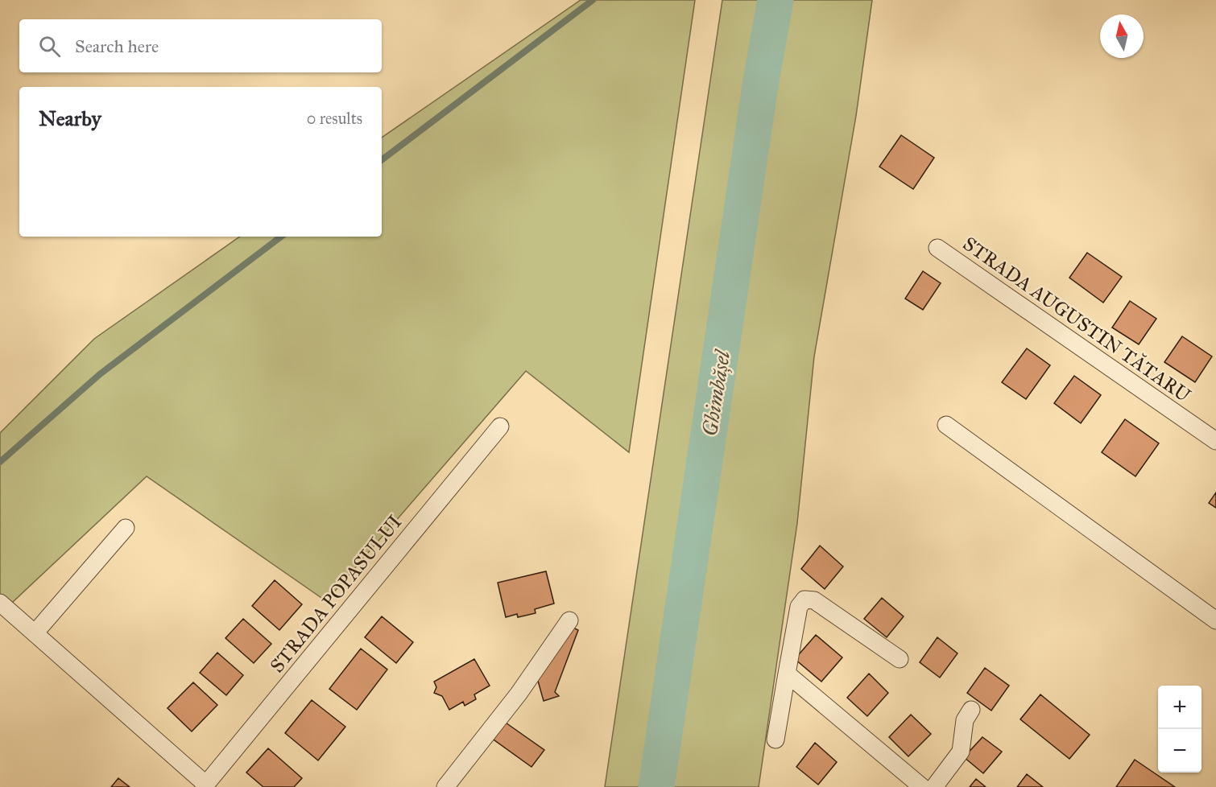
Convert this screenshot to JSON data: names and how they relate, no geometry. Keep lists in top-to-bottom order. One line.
{"streets":{"street":["STRADA AUGUSTIN TĂTARU","STRADA POPASULUI"]},"water":["Ghimbășel"],"north":"top","page":{"search":"Search here","heading":["Nearby","0 results"],"map_buttons":["+","−"]}}
